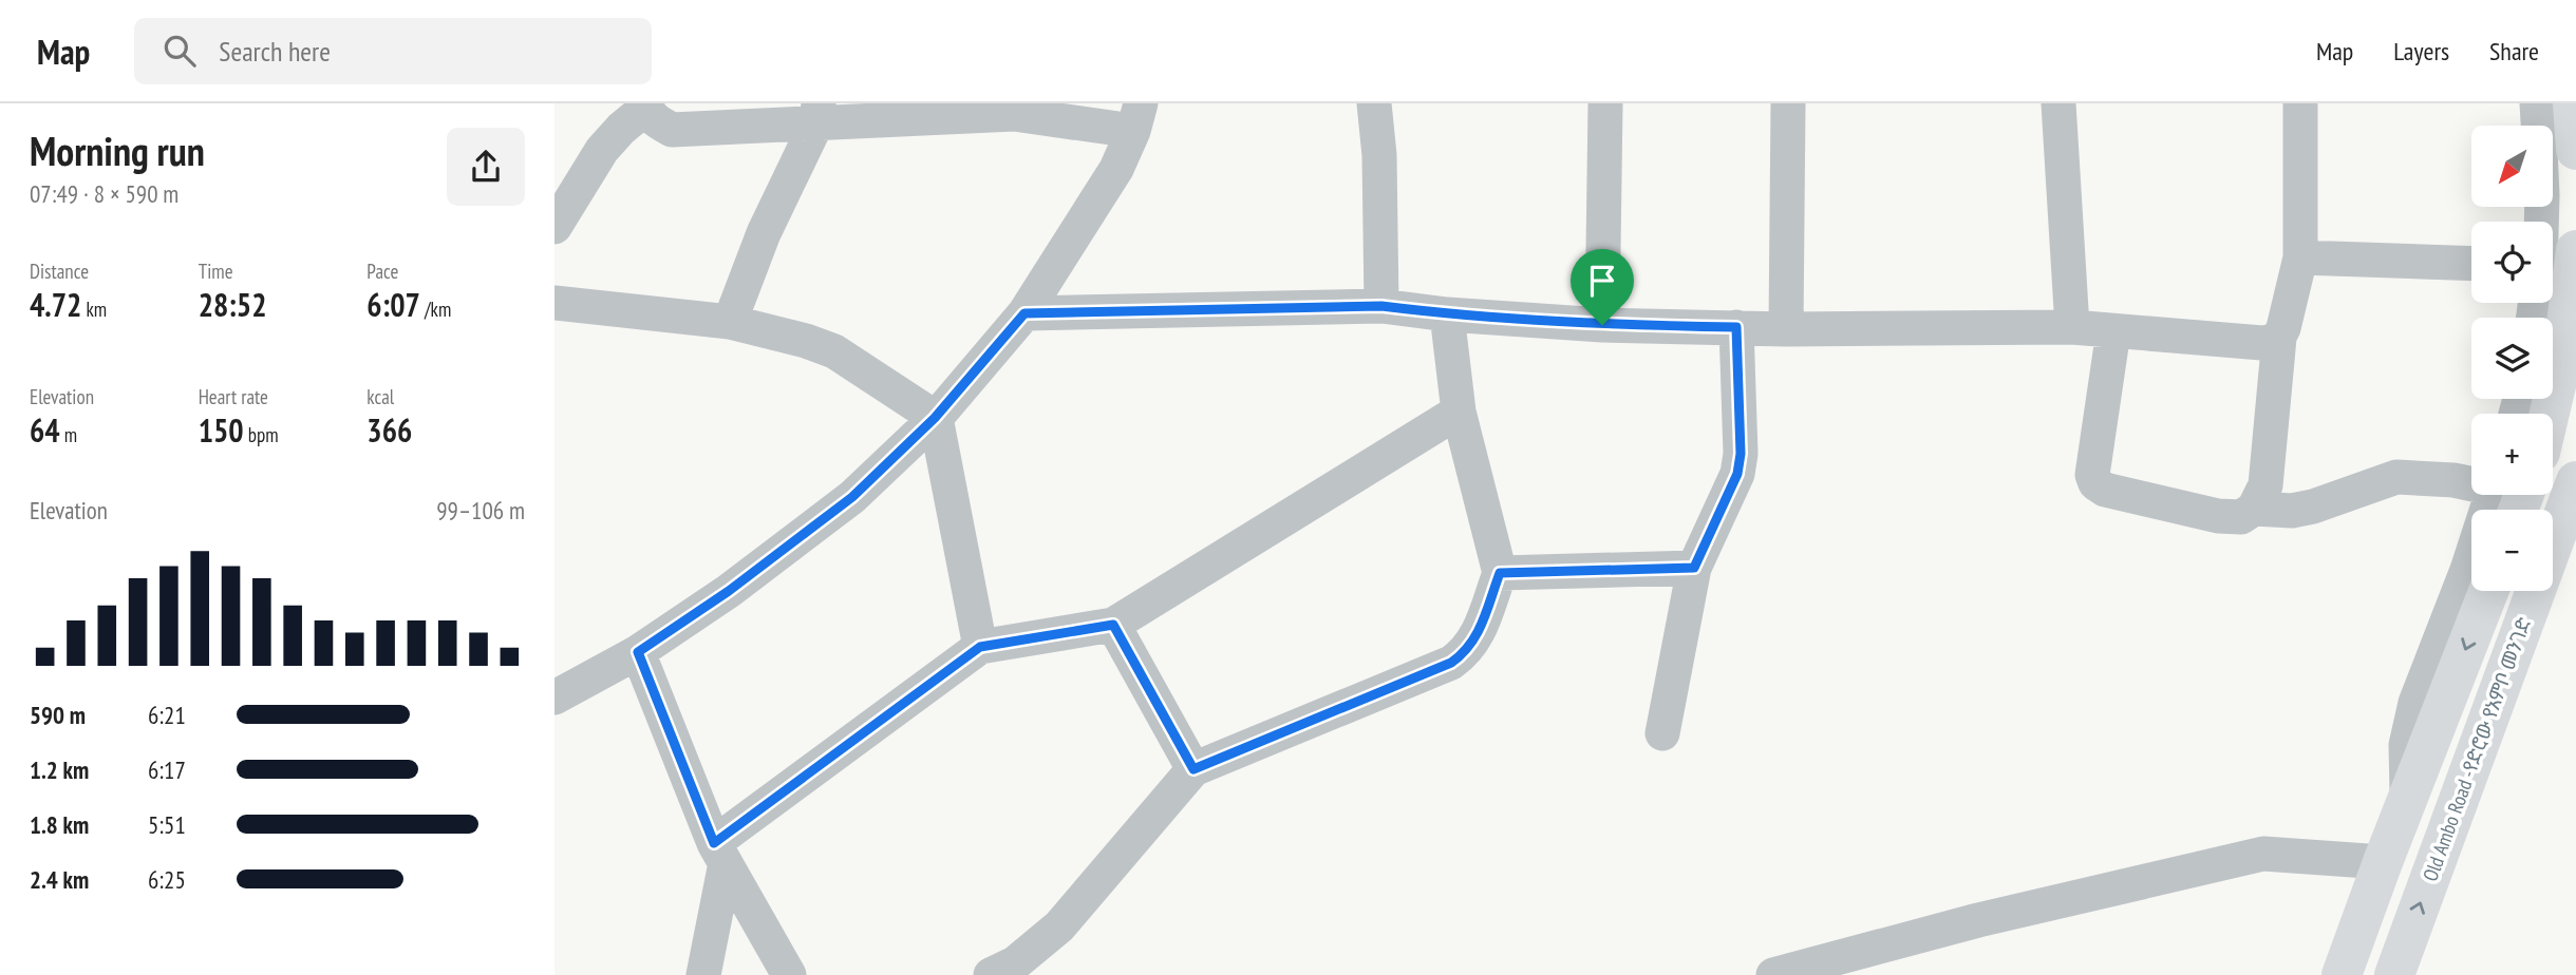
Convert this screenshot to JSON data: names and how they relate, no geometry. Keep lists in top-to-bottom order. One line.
{"streets":{"main road":["Old Ambo Road -የድሮው የአምቦ መንገድ"]},"north":"bottom left","page":{"header":"Map","search":"Search here","nav":["Map","Layers","Share"],"heading":["Morning run","07:49 · 8 × 590 m"],"map_buttons":["+","−"],"stats":[["Distance","4.72 km"],["Time","28:52"],["Pace","6:07 /km"],["Elevation","64 m"],["Heart rate","150 bpm"],["kcal","366"]],"chart":["Elevation","99–106 m"],"list":[{"name":"590 m","note":"6:21"},{"name":"1.2 km","note":"6:17"},{"name":"1.8 km","note":"5:51"},{"name":"2.4 km","note":"6:25"}]}}
